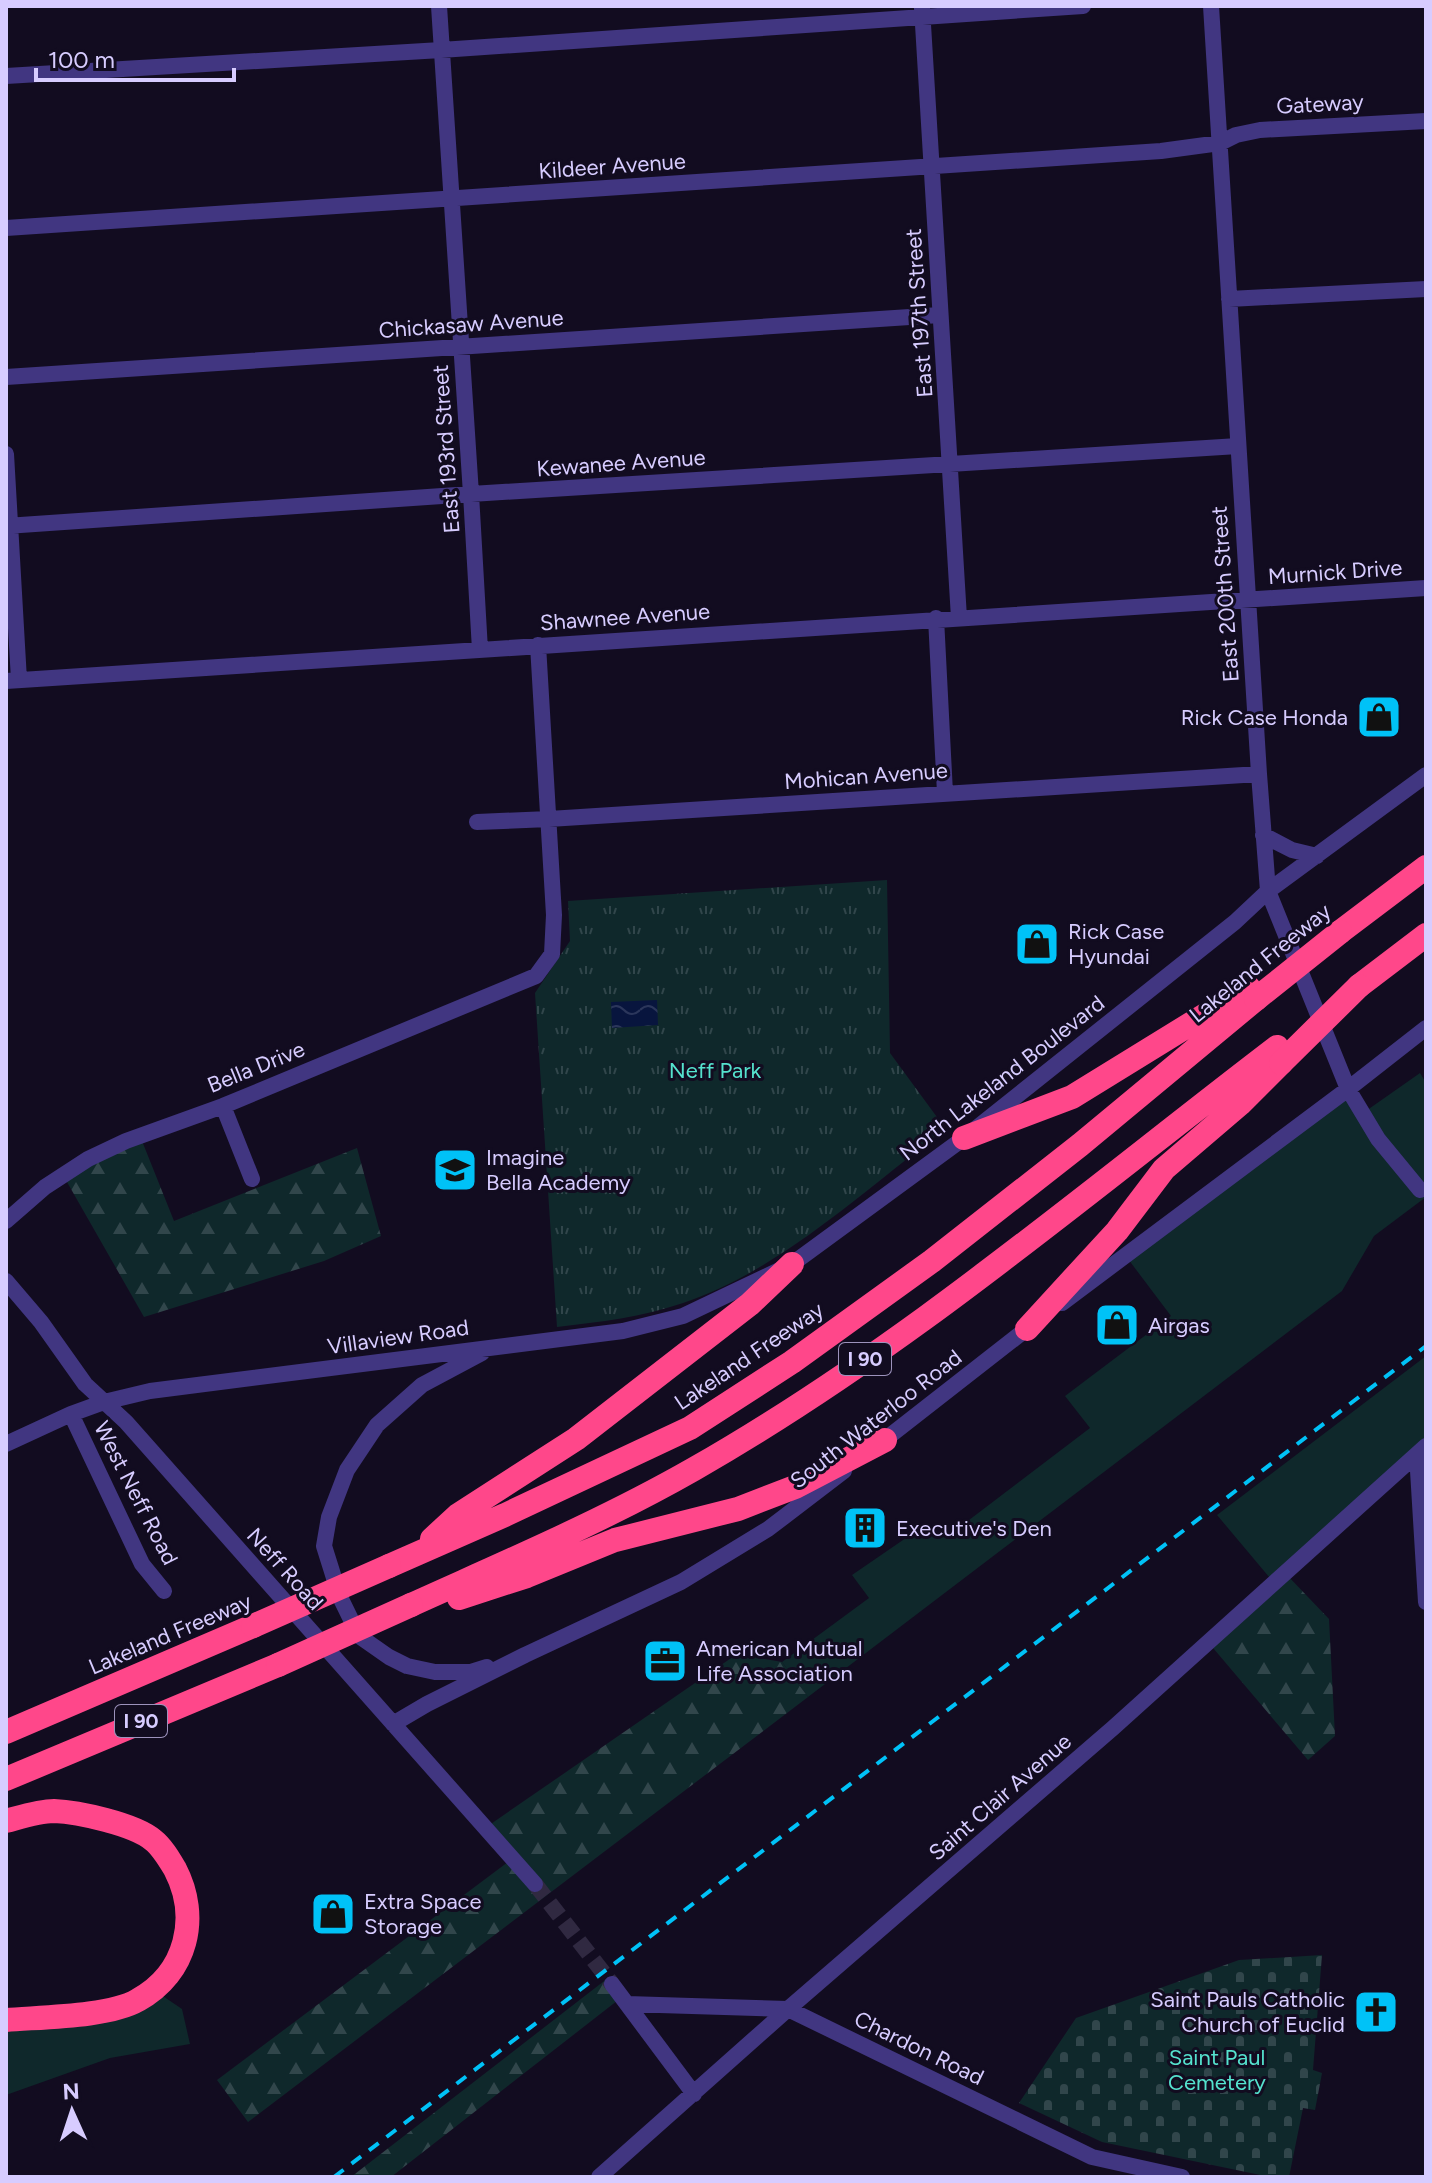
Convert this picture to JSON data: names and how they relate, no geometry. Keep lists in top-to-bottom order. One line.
{"streets":{"highway":["Lakeland Freeway","I 90"],"street":["Gateway","Kildeer Avenue","East 197th Street","Chickasaw Avenue","East 193rd Street","Kewanee Avenue","Murnick Drive","East 200th Street","Shawnee Avenue","Mohican Avenue","Bella Drive","North Lakeland Boulevard","Villaview Road","South Waterloo Road","West Neff Road","Neff Road","Saint Clair Avenue","Chardon Road"]},"crossings":[["Gateway","Kildeer Avenue"],["Gateway","East 200th Street"],["Kildeer Avenue","East 197th Street"],["Kildeer Avenue","East 193rd Street"],["Kildeer Avenue","East 200th Street"],["East 197th Street","Chickasaw Avenue"],["East 197th Street","Kewanee Avenue"],["East 197th Street","Shawnee Avenue"],["Chickasaw Avenue","East 193rd Street"],["East 193rd Street","Kewanee Avenue"],["East 193rd Street","Shawnee Avenue"],["Kewanee Avenue","East 200th Street"],["Murnick Drive","East 200th Street"],["Murnick Drive","Shawnee Avenue"],["East 200th Street","Shawnee Avenue"],["East 200th Street","Mohican Avenue"],["East 200th Street","North Lakeland Boulevard"],["East 200th Street","South Waterloo Road"],["Mohican Avenue","Bella Drive"],["North Lakeland Boulevard","Villaview Road"],["Villaview Road","West Neff Road"],["Villaview Road","Neff Road"],["South Waterloo Road","Neff Road"],["Saint Clair Avenue","Chardon Road"]],"parks":["Neff Park","Saint Paul Cemetery"],"places":{"shop":["Rick Case Honda","Rick Case Hyundai","Airgas","Extra Space Storage"],"school or university":["Imagine Bella Academy"],"building":["Executive's Den"],"office":["American Mutual Life Association"],"church":["Saint Pauls Catholic Church of Euclid"]},"scale_bar":"100 m","north":"top"}
